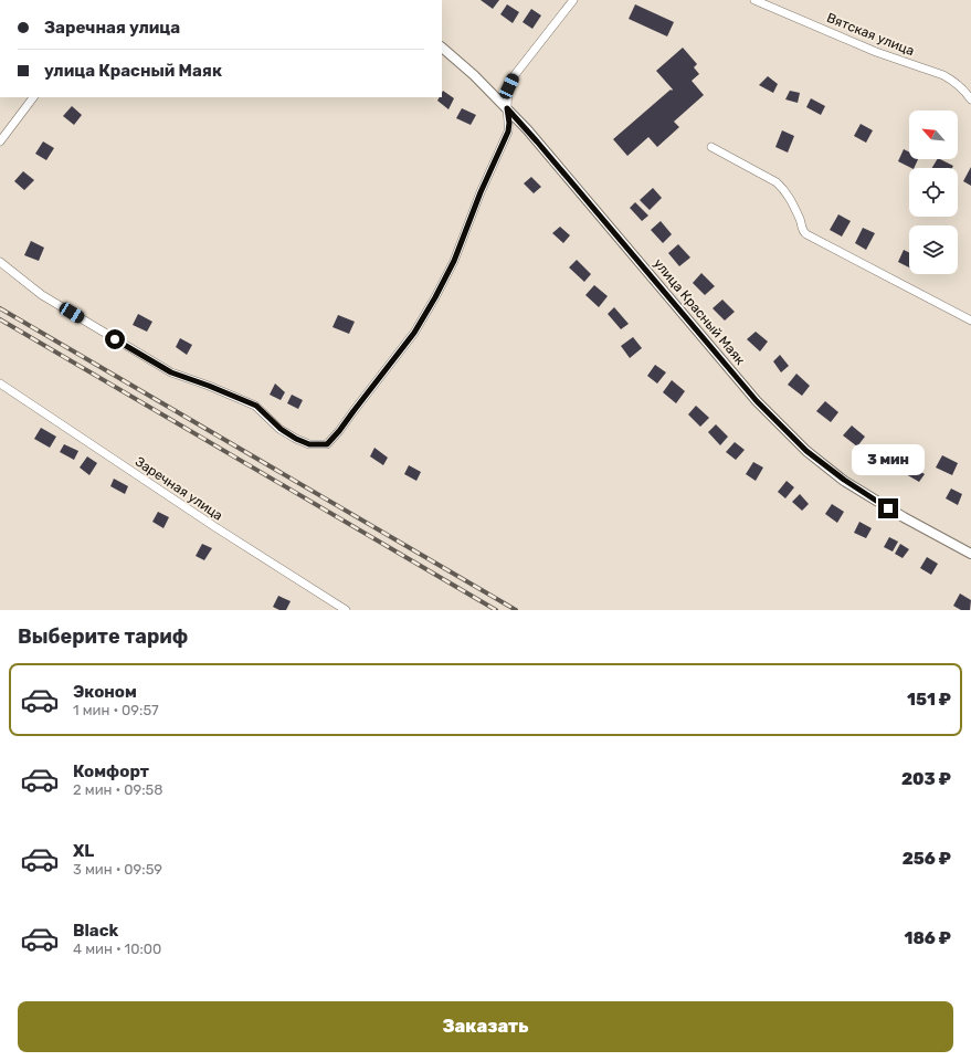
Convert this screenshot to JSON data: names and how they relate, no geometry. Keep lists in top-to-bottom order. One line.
{"streets":{"street":["Вятская улица","улица Красный Маяк","Заречная улица"]},"north":"top left","page":{"banner":["Заречная улица","улица Красный Маяк"],"bubble":"3 мин","heading":"Выберите тариф","list":[{"name":"Эконом","note":"1 мин · 09:57","value":"151 ₽"},{"name":"Комфорт","note":"2 мин · 09:58","value":"203 ₽"},{"name":"XL","note":"3 мин · 09:59","value":"256 ₽"},{"name":"Black","note":"4 мин · 10:00","value":"186 ₽"}],"buttons":"Заказать"}}
